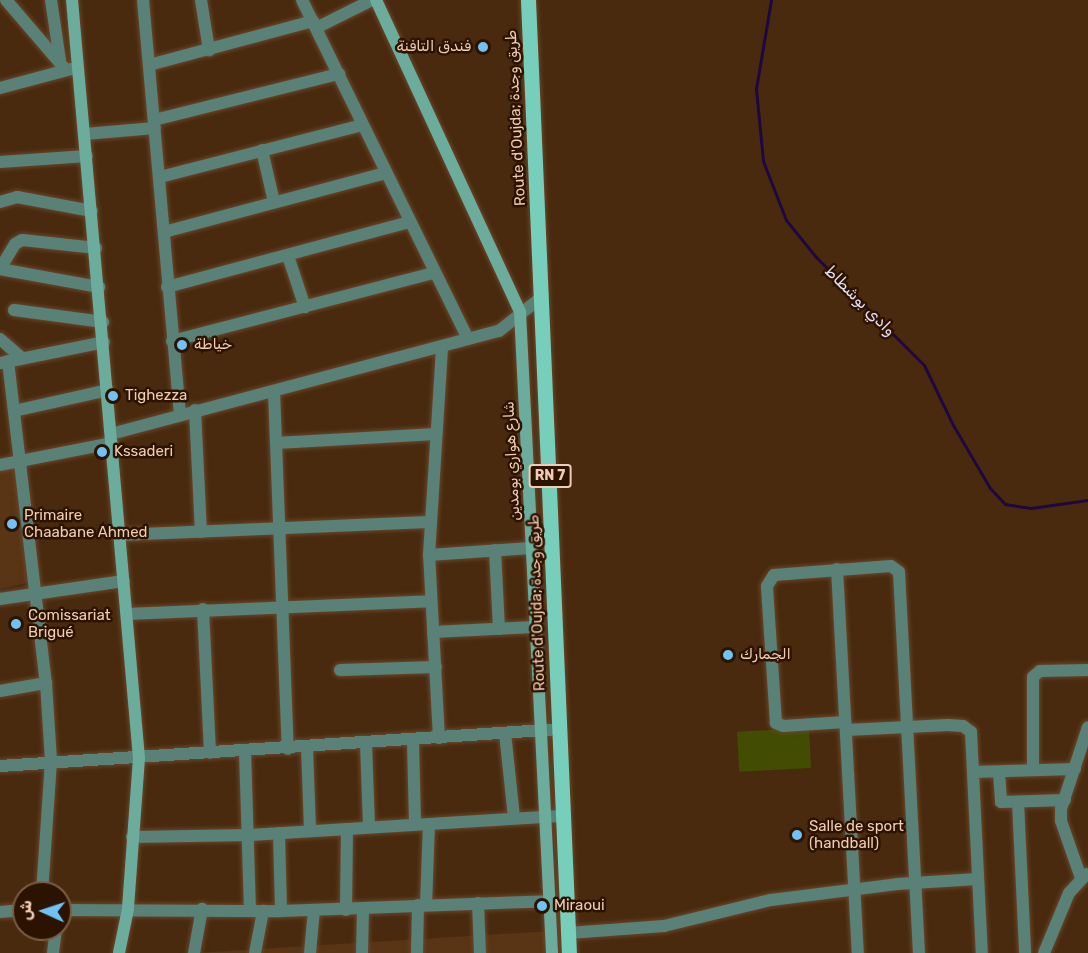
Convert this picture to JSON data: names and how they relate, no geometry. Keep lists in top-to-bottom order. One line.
{"streets":{"main road":["Route d'Oujda; طريق وجدة","RN 7"],"street":["شارع هواري بومدين"]},"water":["وادي بوشطاط"],"places":["فندق التافنة","خياطة","Tighezza","Kssaderi","Primaire Chaabane Ahmed","Comissariat Brigué","الجمارك","Salle de sport (handball)","Miraoui"],"north":"left"}
